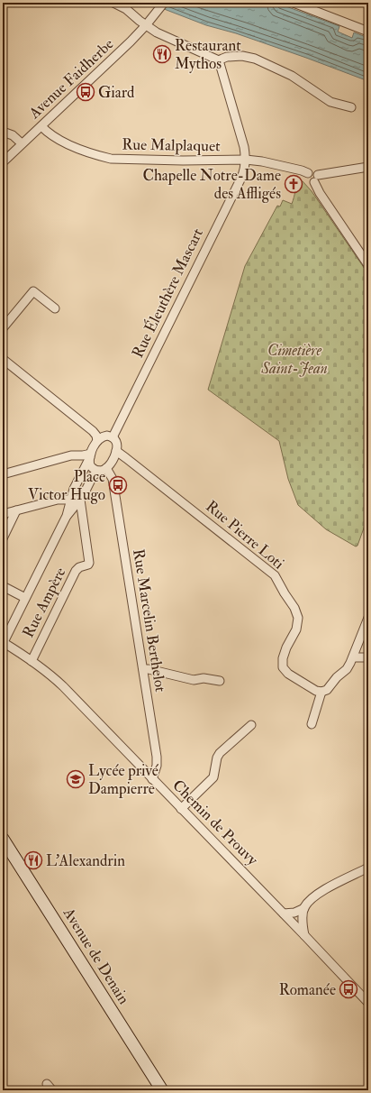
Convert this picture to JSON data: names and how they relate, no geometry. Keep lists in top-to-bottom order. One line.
{"streets":{"main road":["Avenue de Denain"],"street":["Avenue Faidherbe","Rue Malplaquet","Rue Éleuthère Mascart","Rue Pierre Loti","Rue Ampère","Rue Marcelin Berthelot","Chemin de Prouvy"]},"crossings":[["Avenue Faidherbe","Rue Malplaquet"],["Rue Malplaquet","Rue Éleuthère Mascart"],["Rue Éleuthère Mascart","Rue Pierre Loti"],["Rue Éleuthère Mascart","Rue Marcelin Berthelot"],["Rue Pierre Loti","Rue Marcelin Berthelot"],["Rue Ampère","Chemin de Prouvy"],["Rue Marcelin Berthelot","Chemin de Prouvy"]],"parks":["Cimetière Saint-Jean"],"places":{"restaurant":["Restaurant Mythos","L’Alexandrin"],"bus stop":["Giard","Place Victor Hugo","Romanée"],"church":["Chapelle Notre-Dame des Affligés"],"school or university":["Lycée privé Dampierre"]}}
